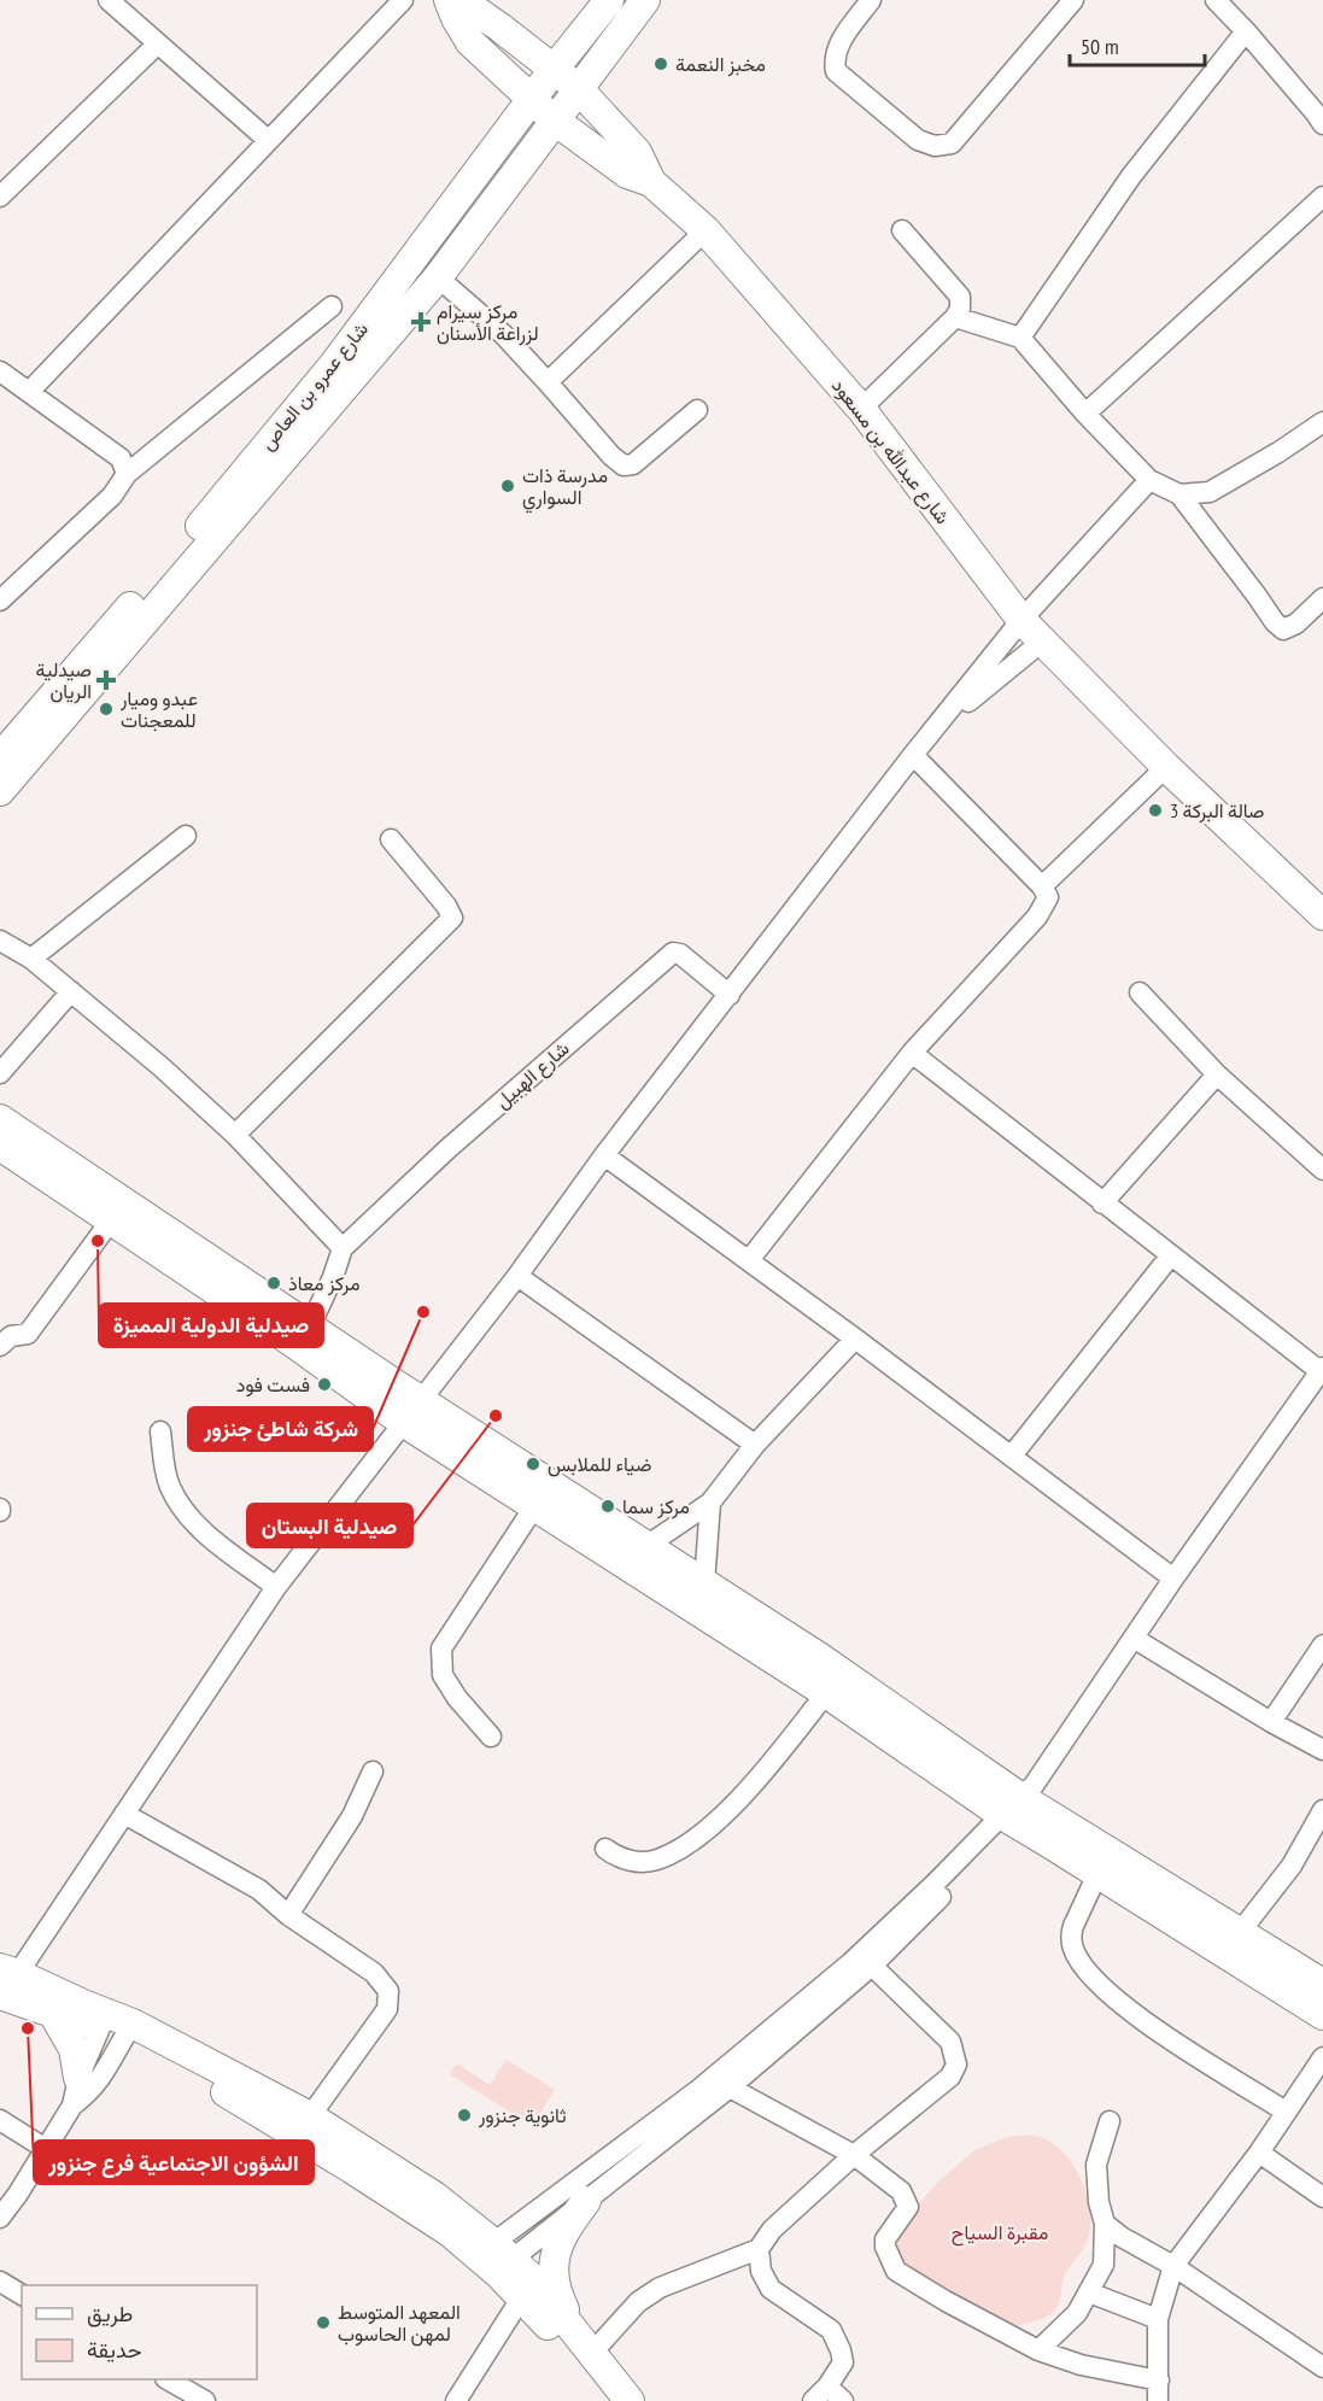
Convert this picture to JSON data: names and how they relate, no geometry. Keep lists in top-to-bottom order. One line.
{"streets":{"street":["شارع عمرو بن العاص","شارع عبدالله بن مسعود","شارع الهبيل"]},"crossings":[["شارع عمرو بن العاص","شارع عبدالله بن مسعود"]],"parks":["مقبرة السياح"],"places":{"other":["مخبز النعمة","مدرسة ذات السواري","عبدو وميار للمعجنات","صالة البركة 3","صيدلية الدولية المميزة","مركز معاذ","شركة شاطئ جنزور","فست فود","صيدلية البستان","ضياء للملابس","مركز سما","الشؤون الاجتماعية فرع جنزور","ثانوية جنزور","المعهد المتوسط لمهن الحاسوب"],"health":["مركز سيرام لزراعة الأسنان","صيدلية الريان"]},"legend":["طريق","حديقة"],"scale_bar":"50 m"}
